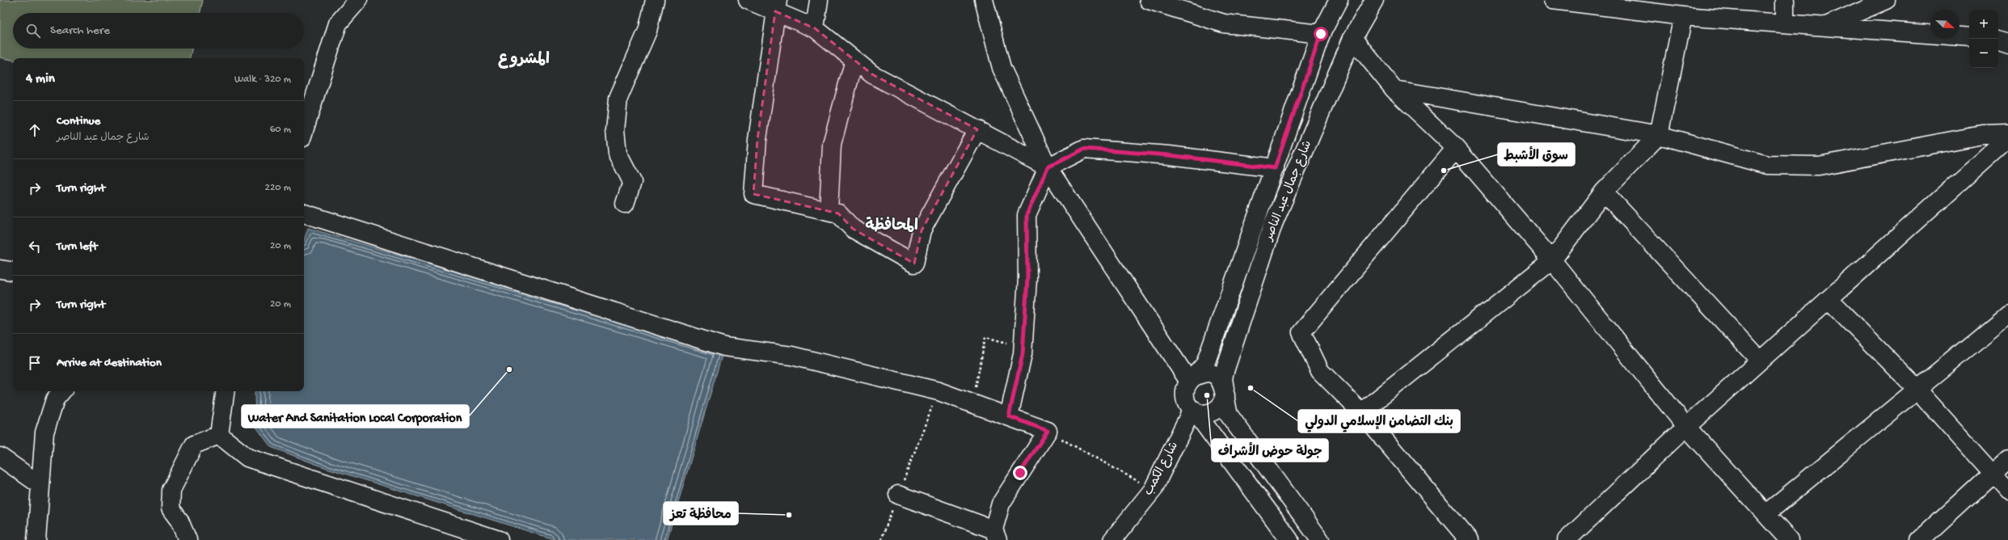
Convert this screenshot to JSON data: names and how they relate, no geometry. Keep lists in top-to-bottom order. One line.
{"streets":{"street":["شارع جمال عبد الناصر","شارع الكمب"]},"crossings":[["شارع جمال عبد الناصر","شارع الكمب"]],"districts":["المشروع","المحافظة"],"places":["سوق الأشبط","Water And Sanitation Local Corporation","بنك التضامن الإسلامي الدولي","جولة حوض الأشراف","محافظة تعز"],"north":"bottom right","page":{"map_buttons":["+","−"],"search":"Search here","heading":["4 min","Walk · 320 m"],"list":[["Continue","شارع جمال عبد الناصر","60 m"],["Turn right","220 m"],["Turn left","20 m"],["Turn right","20 m"],"Arrive at destination"]}}
